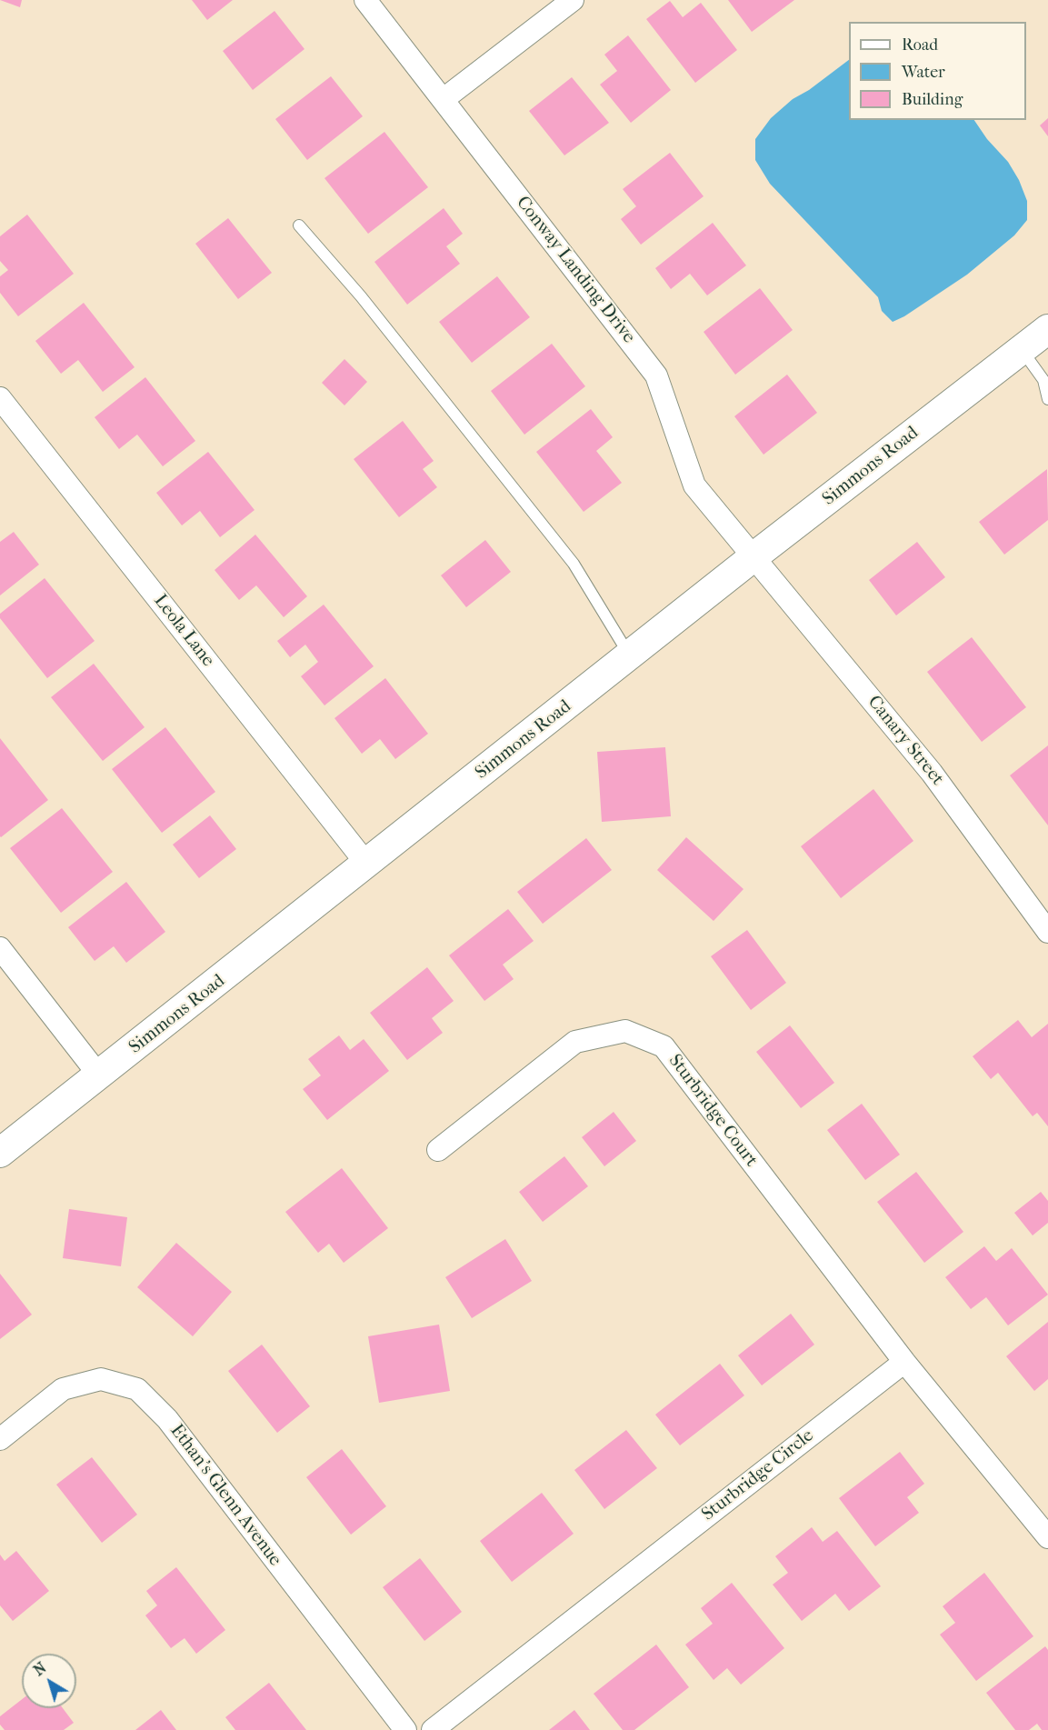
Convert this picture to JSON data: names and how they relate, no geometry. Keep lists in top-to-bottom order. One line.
{"streets":{"street":["Conway Landing Drive","Simmons Road","Leola Lane","Canary Street","Sturbridge Court","Sturbridge Circle","Ethan's Glenn Avenue"]},"crossings":[["Conway Landing Drive","Simmons Road"],["Conway Landing Drive","Canary Street"],["Simmons Road","Leola Lane"],["Simmons Road","Canary Street"],["Sturbridge Court","Sturbridge Circle"]],"legend":["Road","Water","Building"],"north":"top left"}
